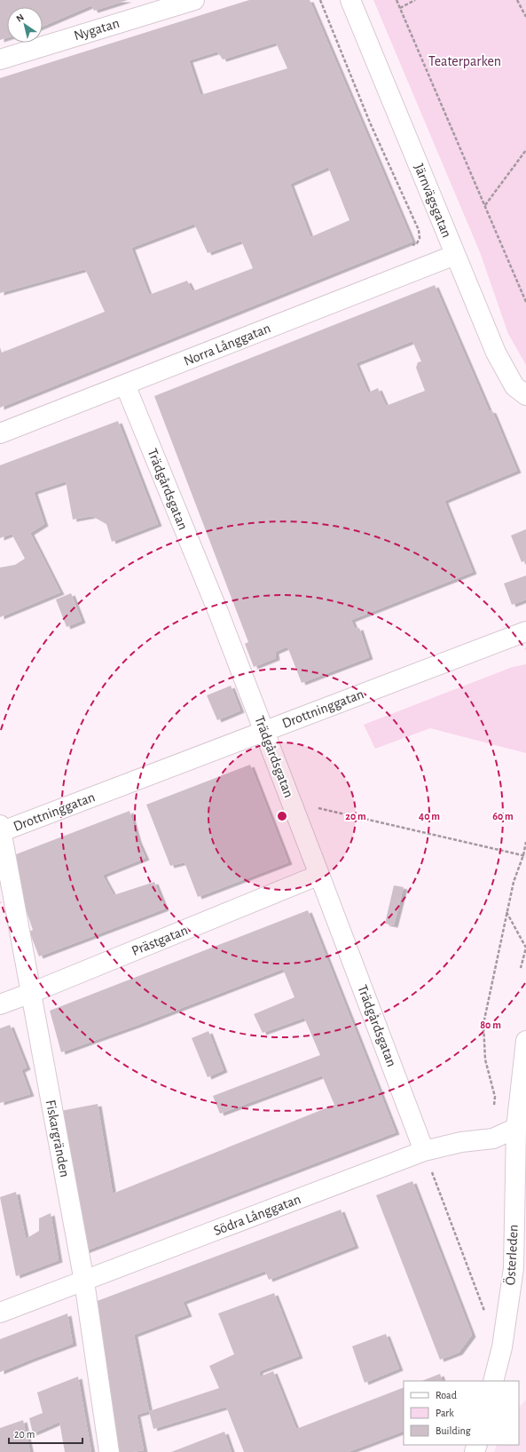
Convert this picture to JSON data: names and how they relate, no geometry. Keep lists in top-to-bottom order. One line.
{"streets":{"street":["Nygatan","Järnvägsgatan","Norra Långgatan","Trädgårdsgatan","Drottninggatan","Prästgatan","Fiskargränden","Södra Långgatan","Österleden"]},"crossings":[["Järnvägsgatan","Norra Långgatan"],["Norra Långgatan","Trädgårdsgatan"],["Trädgårdsgatan","Drottninggatan"],["Trädgårdsgatan","Prästgatan"],["Trädgårdsgatan","Södra Långgatan"],["Drottninggatan","Fiskargränden"],["Prästgatan","Fiskargränden"],["Fiskargränden","Södra Långgatan"],["Södra Långgatan","Österleden"]],"parks":["Teaterparken"],"legend":["Road","Park","Building"],"scale_bar":"20 m","north":"top left","rings":["20 m","40 m","60 m","80 m"]}
